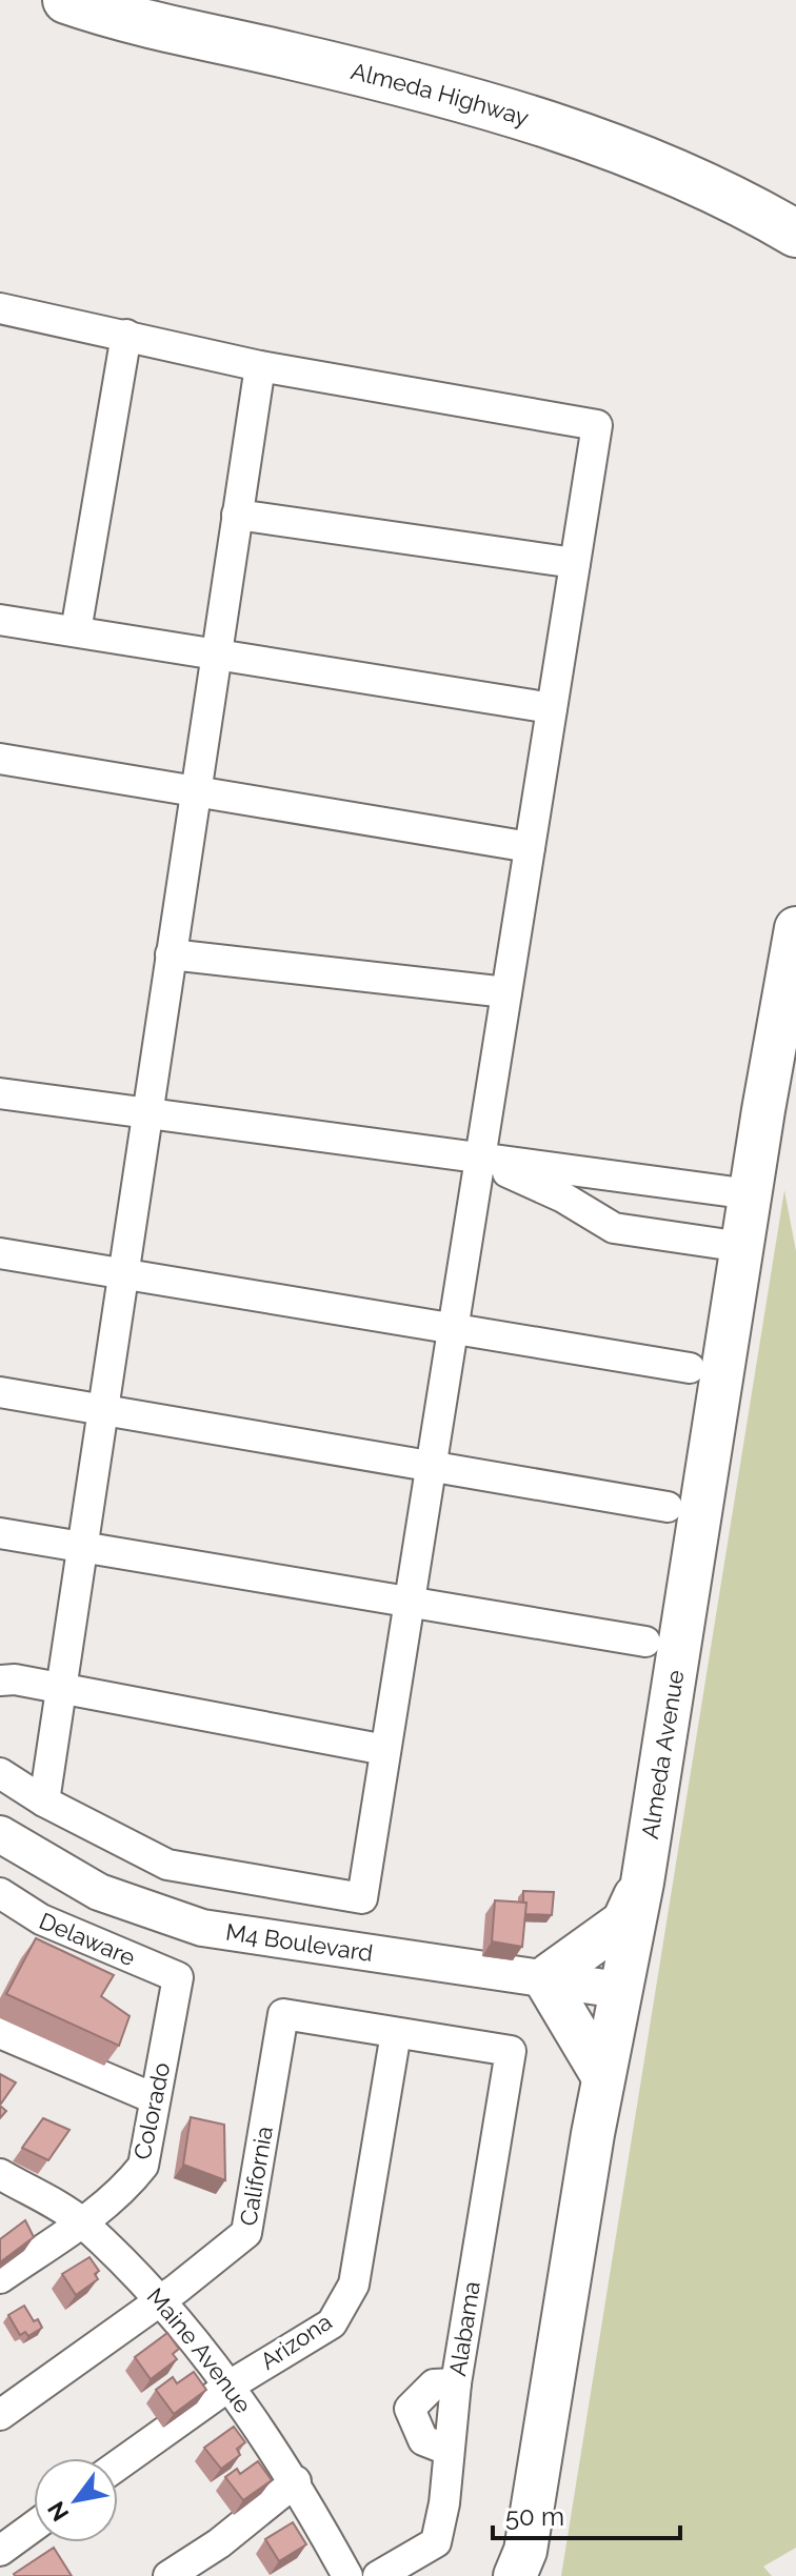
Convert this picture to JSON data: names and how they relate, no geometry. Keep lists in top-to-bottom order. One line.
{"streets":{"highway":["Almeda Highway"],"main road":["Almeda Avenue"],"street":["Delaware","M4 Boulevard","Colorado","California","Alabama","Arizona","Maine Avenue"]},"crossings":[["Almeda Avenue","M4 Boulevard"],["Delaware","Colorado"],["Colorado","Maine Avenue"],["California","Alabama"],["California","Arizona"],["California","Maine Avenue"],["Alabama","Arizona"],["Arizona","Maine Avenue"]],"scale_bar":"50 m","north":"bottom left"}
